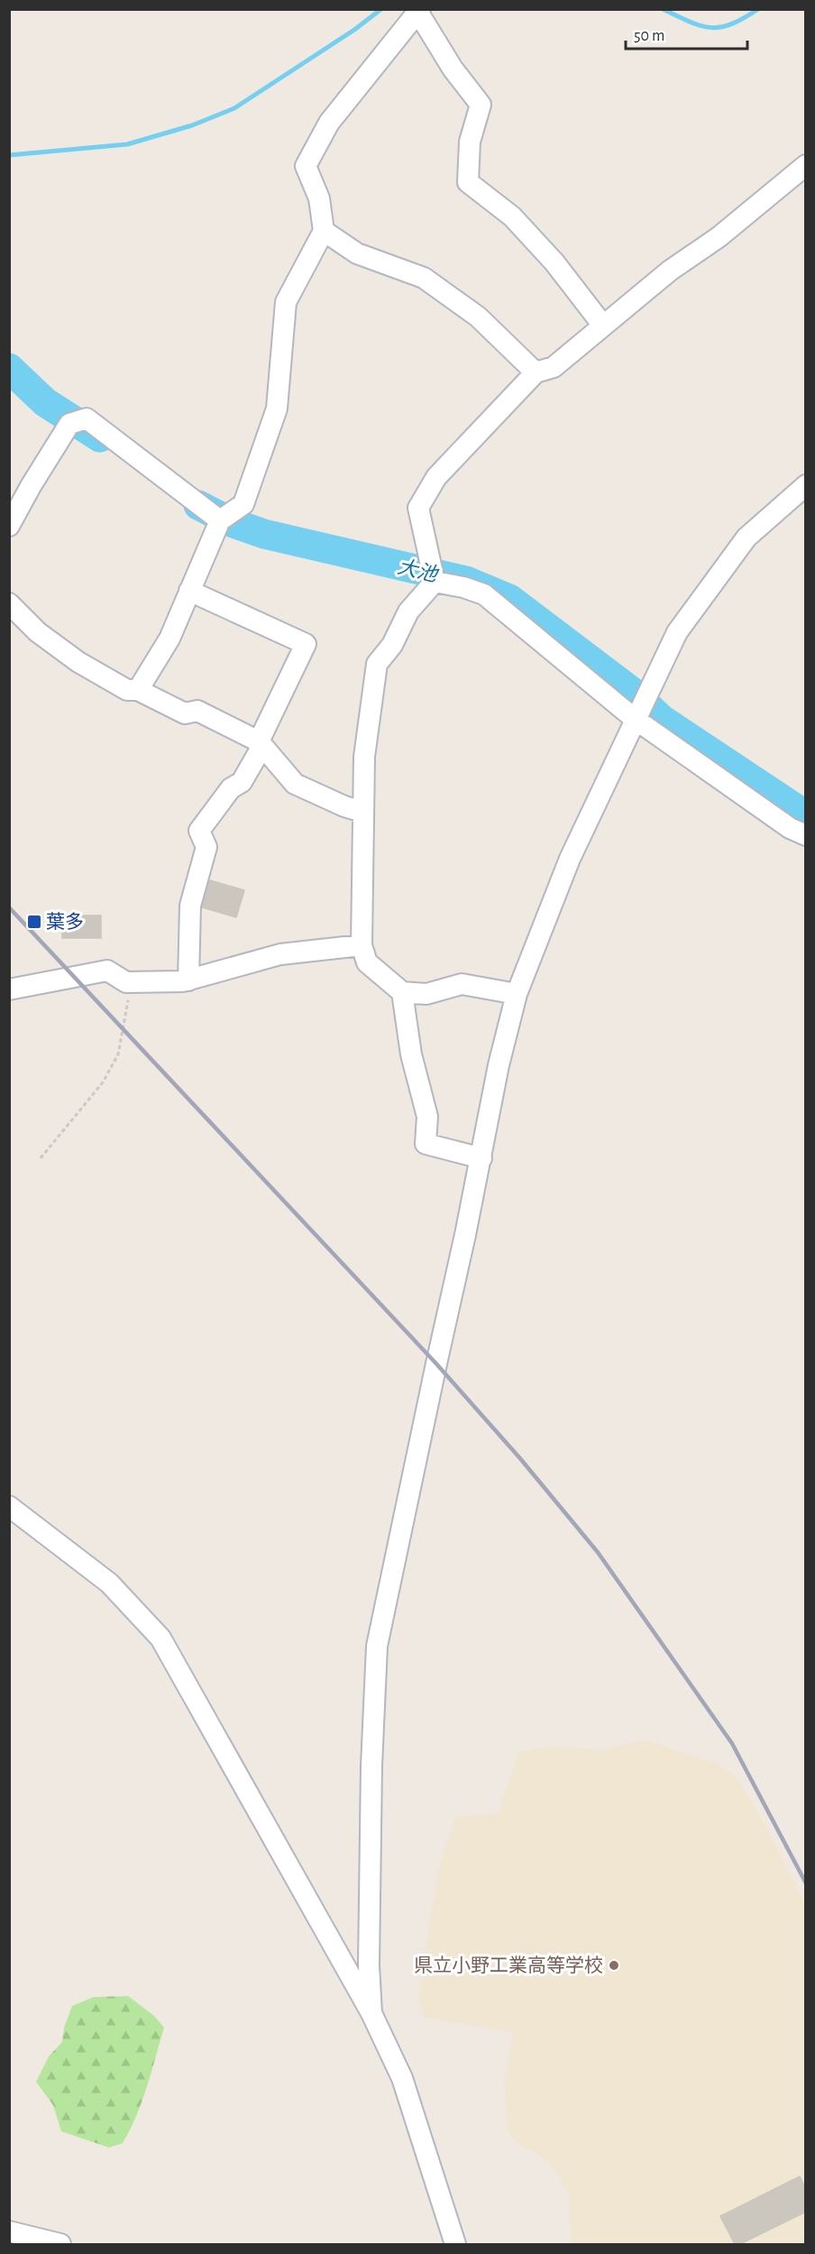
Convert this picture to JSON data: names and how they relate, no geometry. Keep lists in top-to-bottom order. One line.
{"water":["大池"],"places":{"transit":["葉多"],"other":["県立小野工業高等学校"]},"scale_bar":"50 m"}
